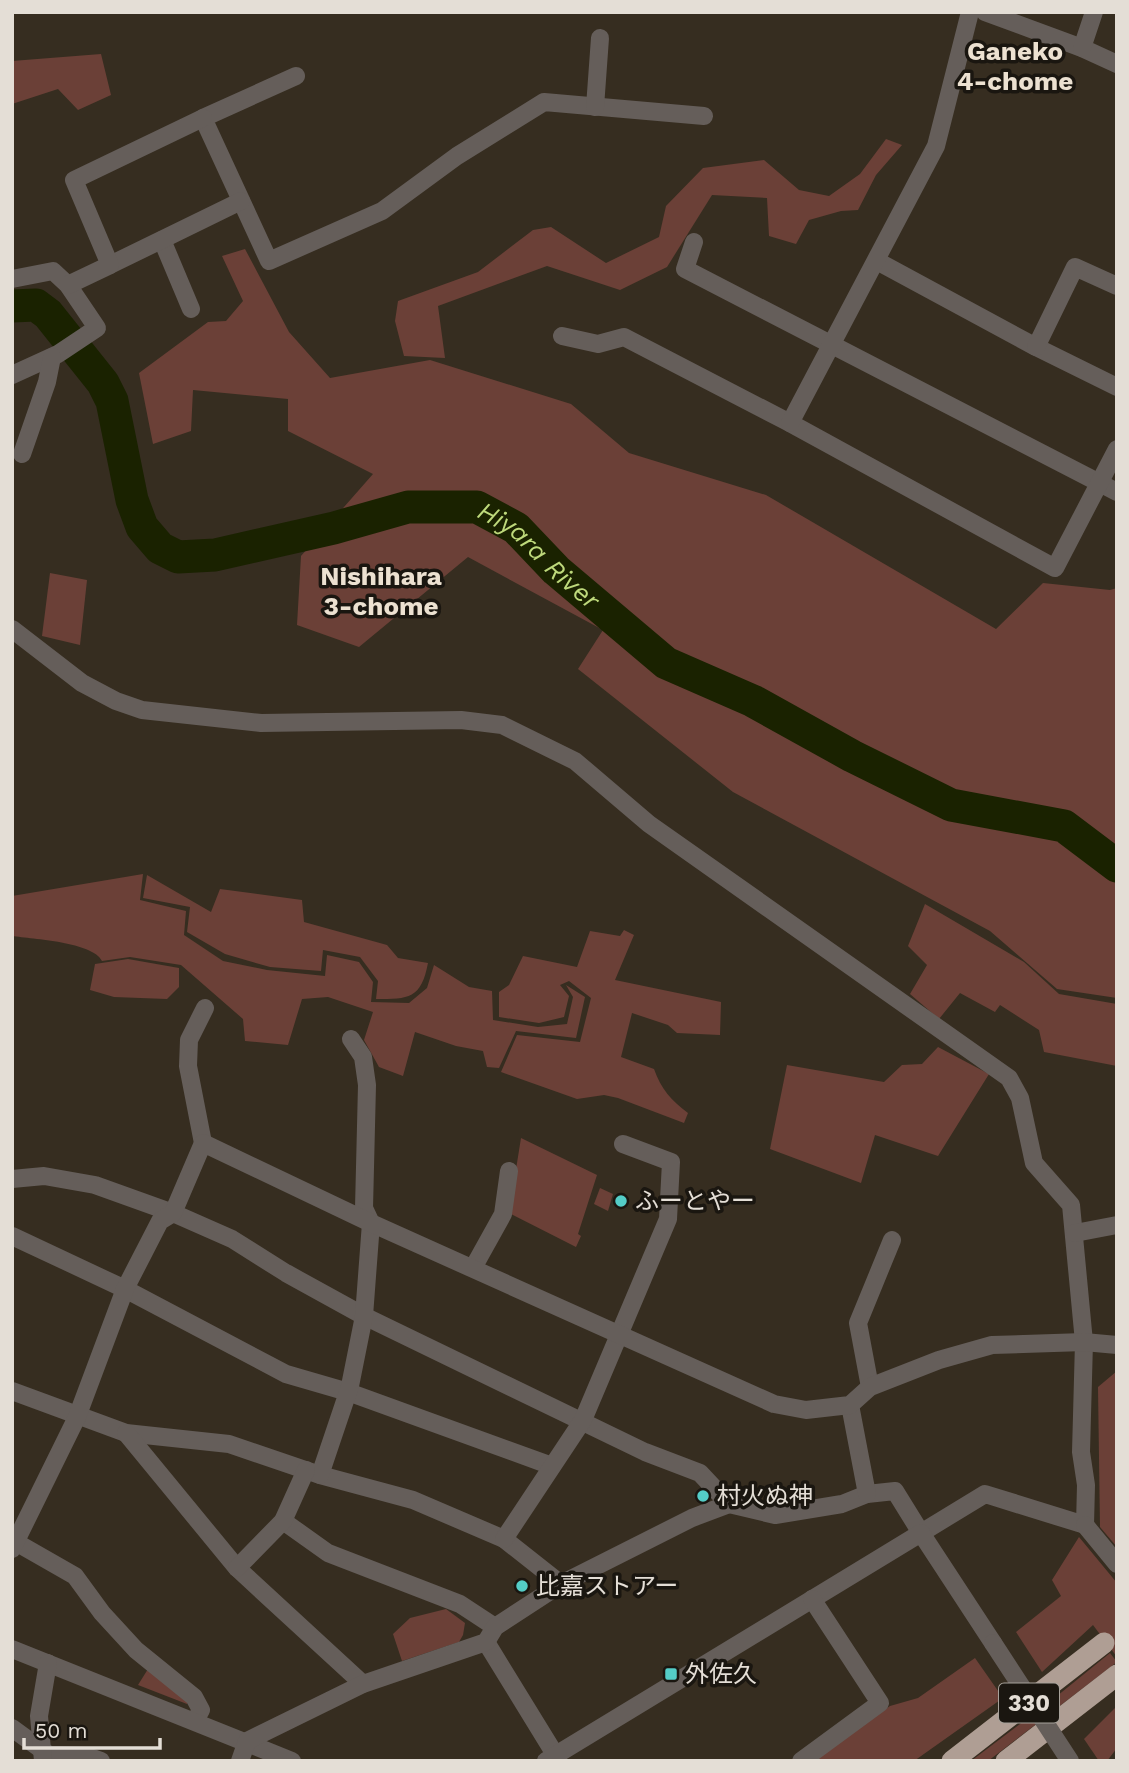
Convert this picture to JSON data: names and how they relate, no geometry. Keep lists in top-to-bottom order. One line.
{"streets":{"highway":["330"]},"districts":["Ganeko 4-chome","Nishihara 3-chome"],"water":["Hiyara River"],"places":{"other":["ふーとやー","村火ぬ神","比嘉ストアー"],"transit":["外佐久"]},"scale_bar":"50 m"}
